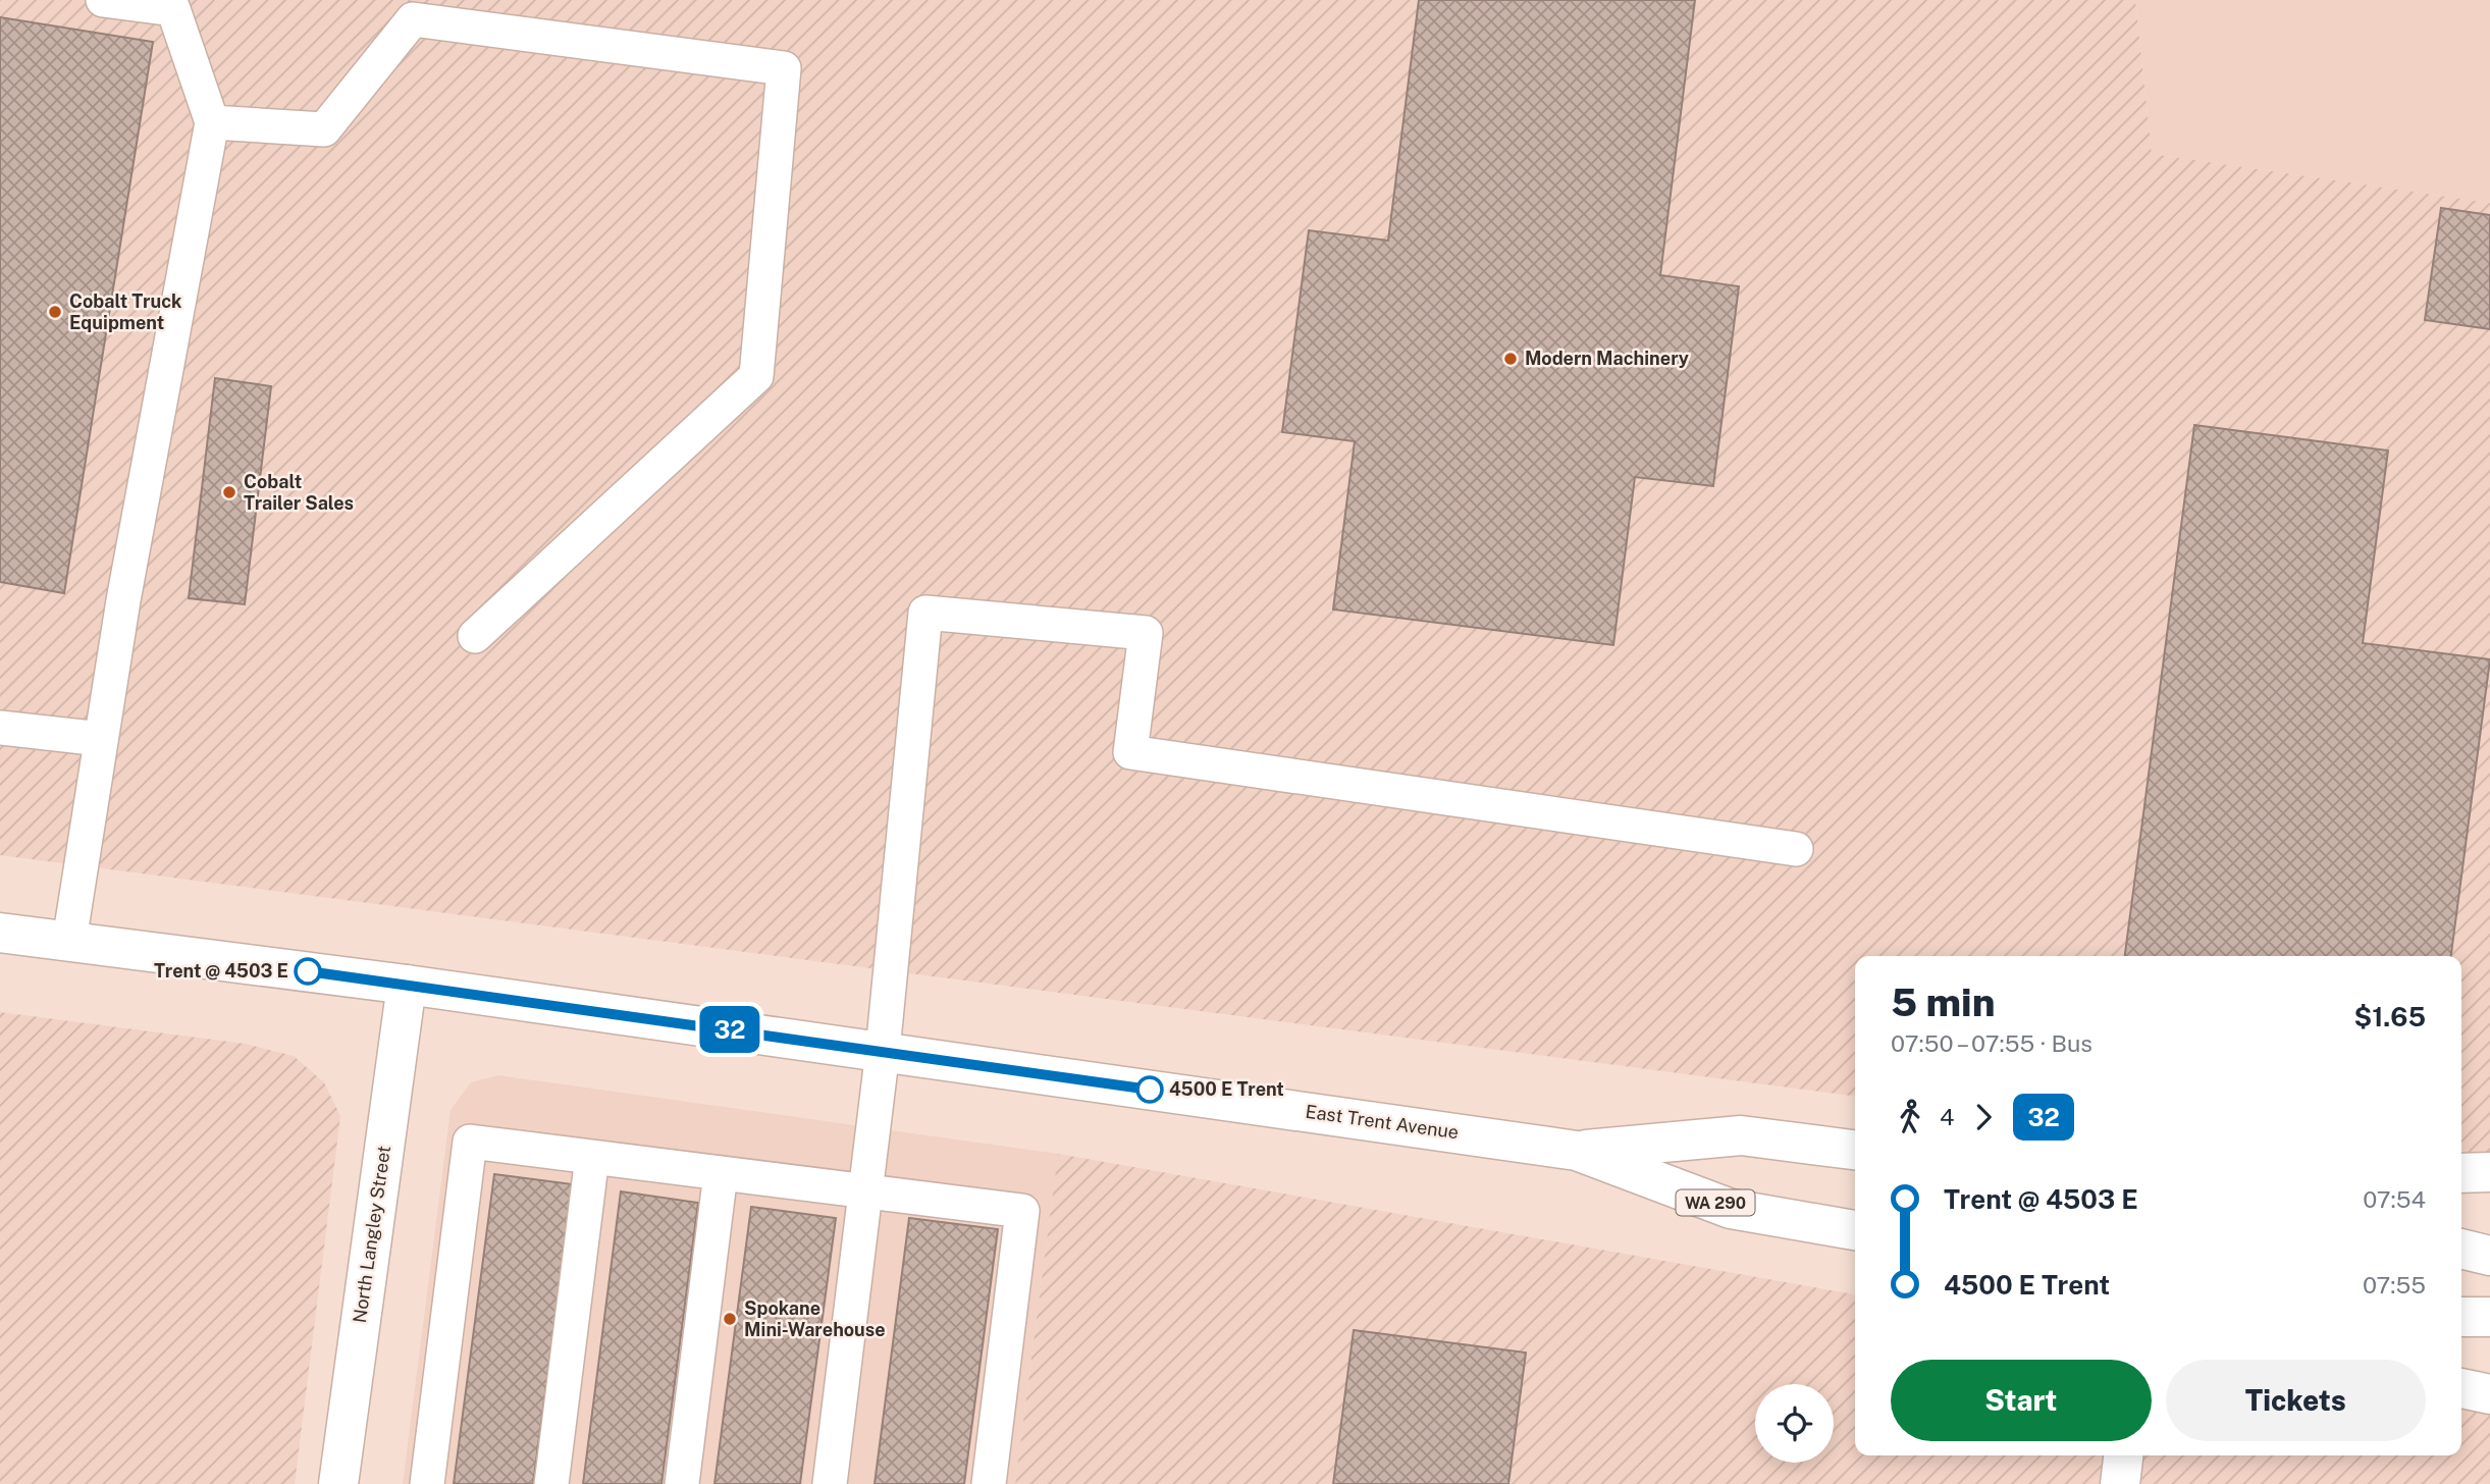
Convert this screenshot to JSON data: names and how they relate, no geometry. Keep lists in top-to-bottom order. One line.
{"streets":{"main road":["East Trent Avenue","WA 290","North Langley Street"]},"crossings":[["East Trent Avenue","North Langley Street"]],"places":["Cobalt Truck Equipment","Modern Machinery","Cobalt Trailer Sales","Trent @ 4503 E","4500 E Trent","Spokane Mini-Warehouse"],"lines":["bus line 32"],"page":{"on_map":"32","heading":["5 min","07:50 – 07:55 · Bus","$1.65"],"legs":["4","32"],"list":[{"name":"Trent @ 4503 E","value":"07:54"},{"name":"4500 E Trent","value":"07:55"}],"buttons":["Start","Tickets"]}}
